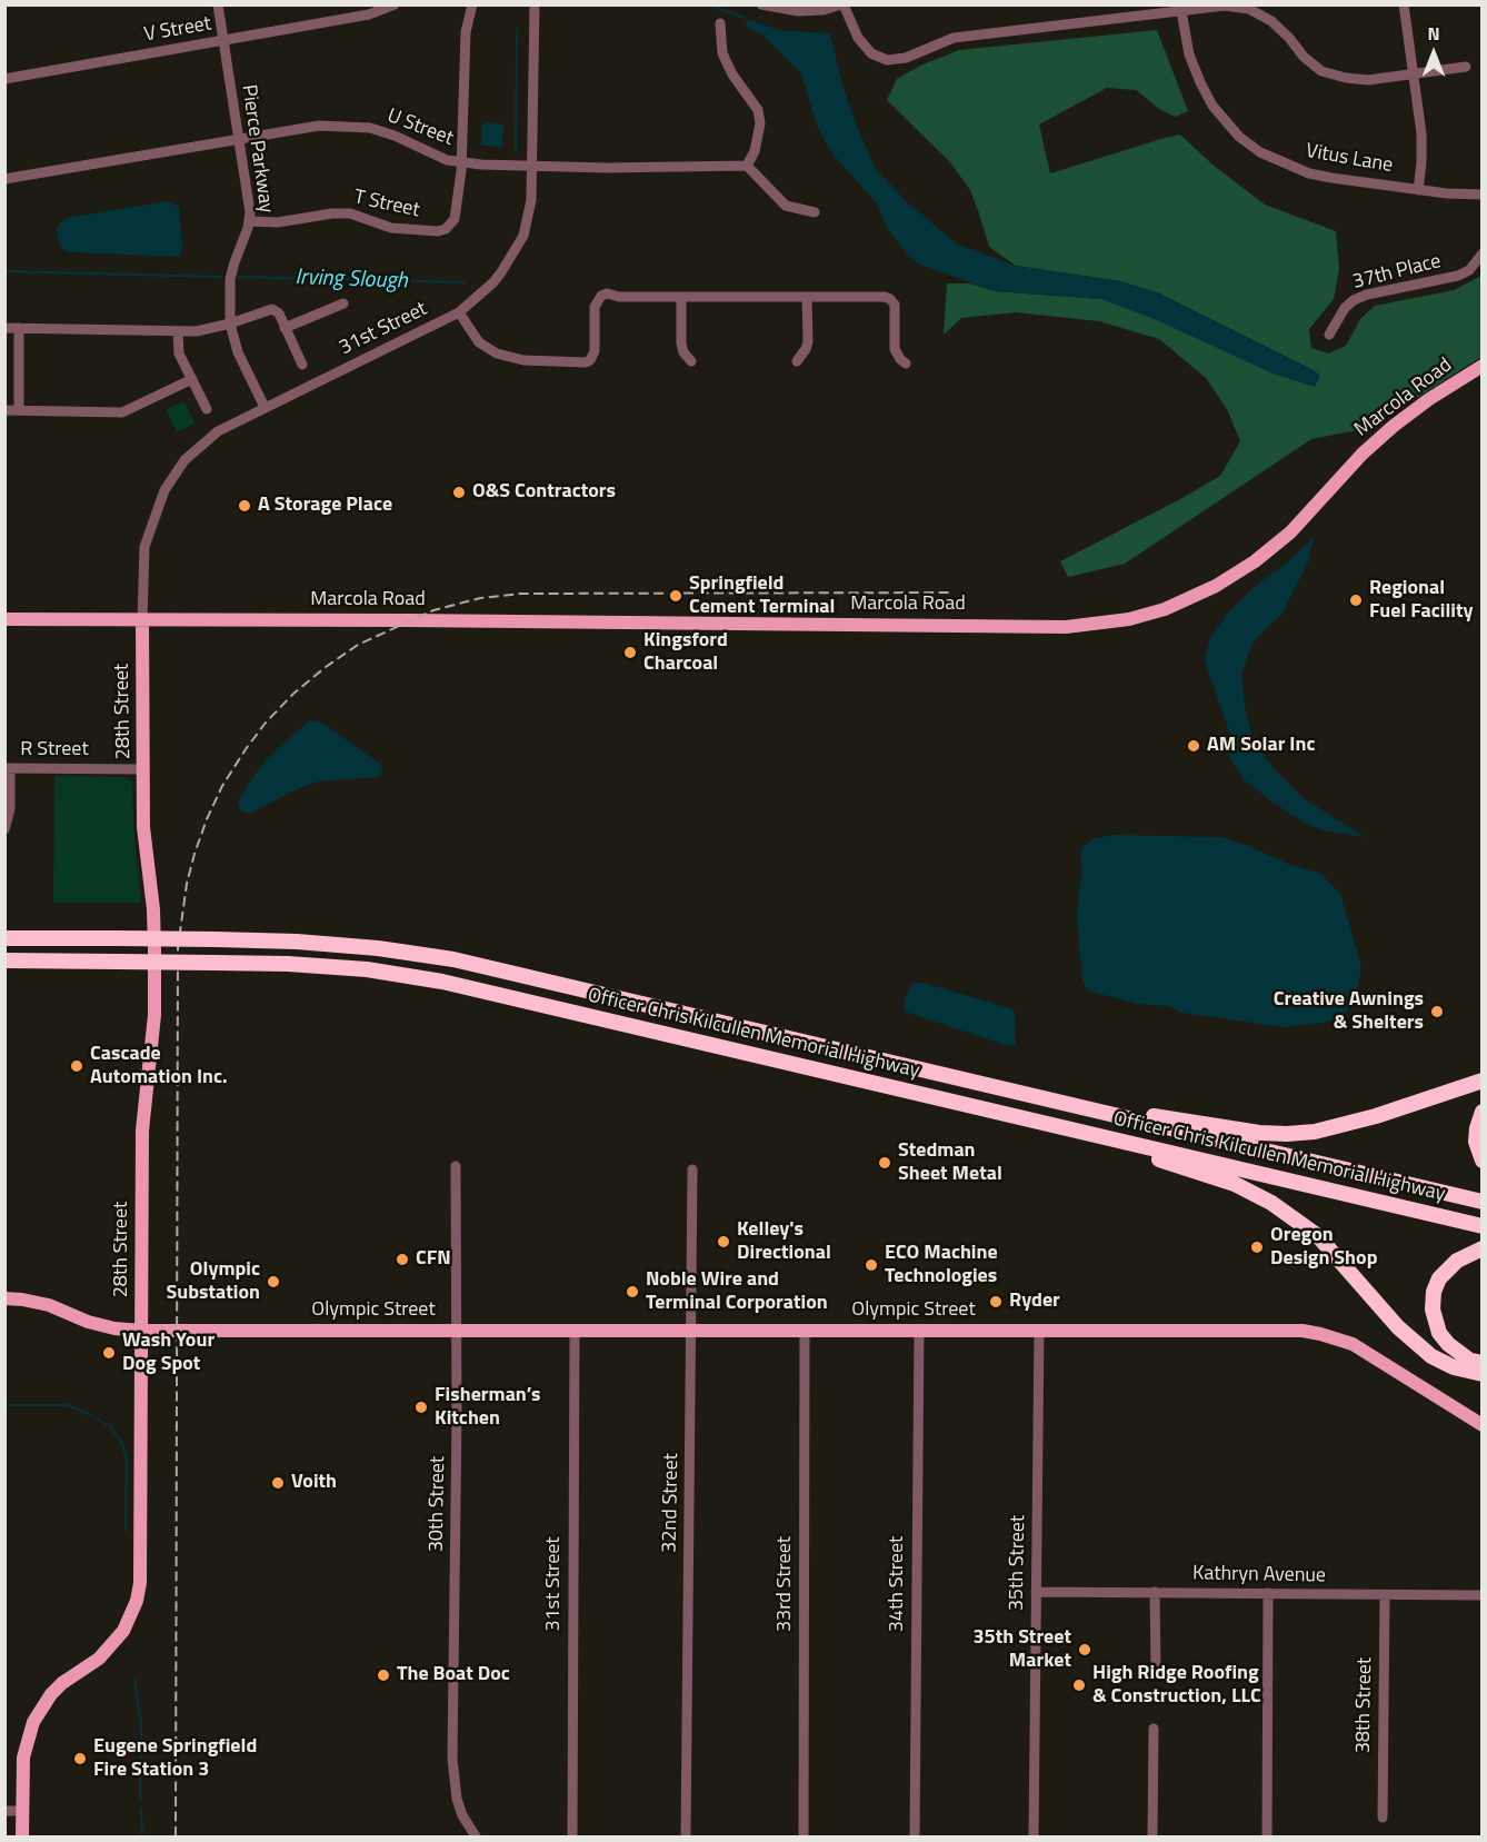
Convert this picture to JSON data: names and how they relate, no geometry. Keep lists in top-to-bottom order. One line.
{"streets":{"highway":["Officer Chris Kilcullen Memorial Highway"],"main road":["Marcola Road","28th Street","Olympic Street"],"street":["V Street","U Street","Pierce Parkway","Vitus Lane","T Street","37th Place","31st Street","R Street","32nd Street","30th Street","35th Street","Kathryn Avenue","33rd Street","34th Street","38th Street"]},"crossings":[["V Street","Pierce Parkway"],["U Street","Pierce Parkway"],["U Street","T Street"],["U Street","31st Street"],["Pierce Parkway","T Street"],["Pierce Parkway","31st Street"],["31st Street","Marcola Road"],["31st Street","28th Street"],["31st Street","Olympic Street"],["Marcola Road","28th Street"],["28th Street","R Street"],["28th Street","Olympic Street"],["Olympic Street","32nd Street"],["Olympic Street","30th Street"],["Olympic Street","35th Street"],["Olympic Street","33rd Street"],["Olympic Street","34th Street"],["35th Street","Kathryn Avenue"],["Kathryn Avenue","38th Street"]],"water":["Irving Slough"],"places":["O&S Contractors","A Storage Place","Springfield Cement Terminal","Regional Fuel Facility","Kingsford Charcoal","AM Solar Inc","Creative Awnings & Shelters","Cascade Automation Inc.","Stedman Sheet Metal","Kelley's Directional","Oregon Design Shop","CFN","ECO Machine Technologies","Olympic Substation","Noble Wire and Terminal Corporation","Ryder","Wash Your Dog Spot","Fisherman’s Kitchen","Voith","35th Street Market","The Boat Doc","High Ridge Roofing & Construction, LLC","Eugene Springfield Fire Station 3"],"north":"top"}
